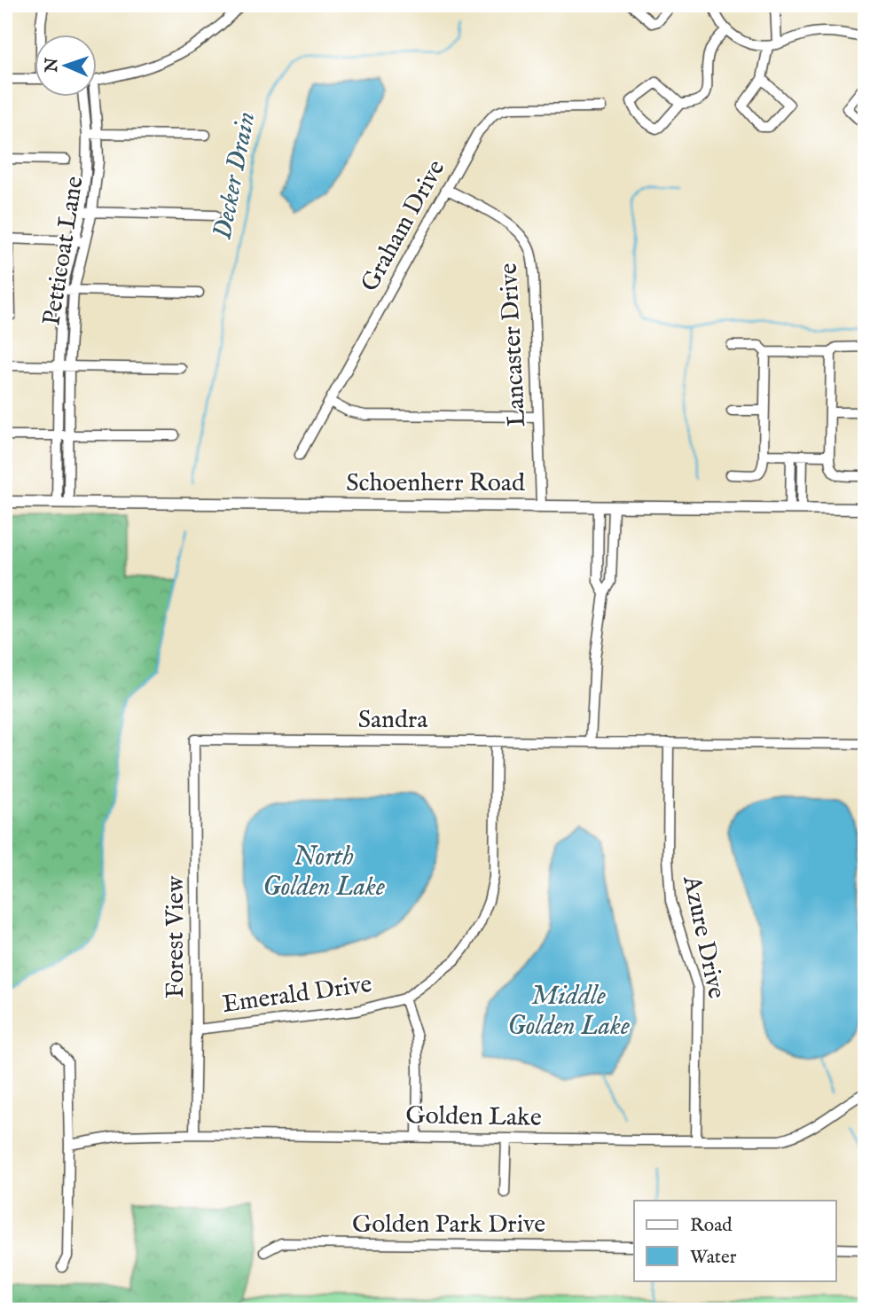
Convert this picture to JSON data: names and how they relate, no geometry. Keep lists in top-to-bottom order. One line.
{"streets":{"street":["Graham Drive","Petticoat Lane","Lancaster Drive","Schoenherr Road","Sandra","Forest View","Azure Drive","Emerald Drive","Golden Lake","Golden Park Drive"]},"crossings":[["Graham Drive","Lancaster Drive"],["Petticoat Lane","Schoenherr Road"],["Lancaster Drive","Schoenherr Road"],["Sandra","Forest View"],["Sandra","Azure Drive"],["Forest View","Emerald Drive"],["Forest View","Golden Lake"],["Azure Drive","Golden Lake"]],"water":["Decker Drain","North Golden Lake","Middle Golden Lake"],"legend":["Road","Water"],"north":"left"}
